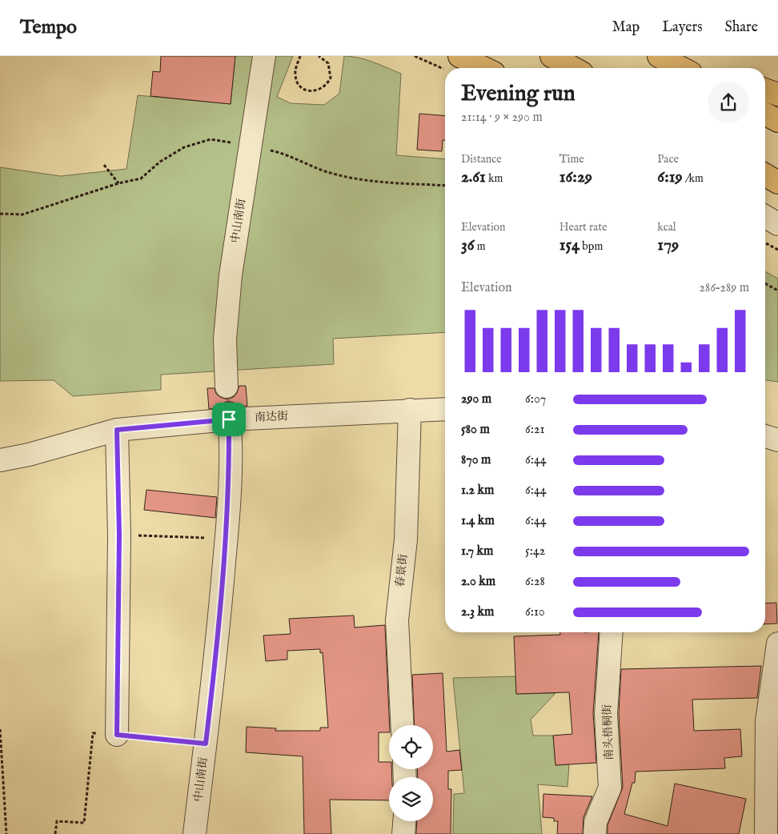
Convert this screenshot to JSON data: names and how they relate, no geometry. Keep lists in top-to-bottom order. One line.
{"streets":{"street":["中山南街","南达街","春景街","南头梧桐街"]},"crossings":[["中山南街","南达街"],["南达街","春景街"]],"page":{"header":"Tempo","nav":["Map","Layers","Share"],"heading":["Evening run","21:14 · 9 × 290 m"],"stats":[["Distance","2.61 km"],["Time","16:29"],["Pace","6:19 /km"],["Elevation","36 m"],["Heart rate","154 bpm"],["kcal","179"]],"chart":["Elevation","286–289 m"],"list":[{"name":"290 m","note":"6:07"},{"name":"580 m","note":"6:21"},{"name":"870 m","note":"6:44"},{"name":"1.2 km","note":"6:44"},{"name":"1.4 km","note":"6:44"},{"name":"1.7 km","note":"5:42"},{"name":"2.0 km","note":"6:28"},{"name":"2.3 km","note":"6:10"}]}}
